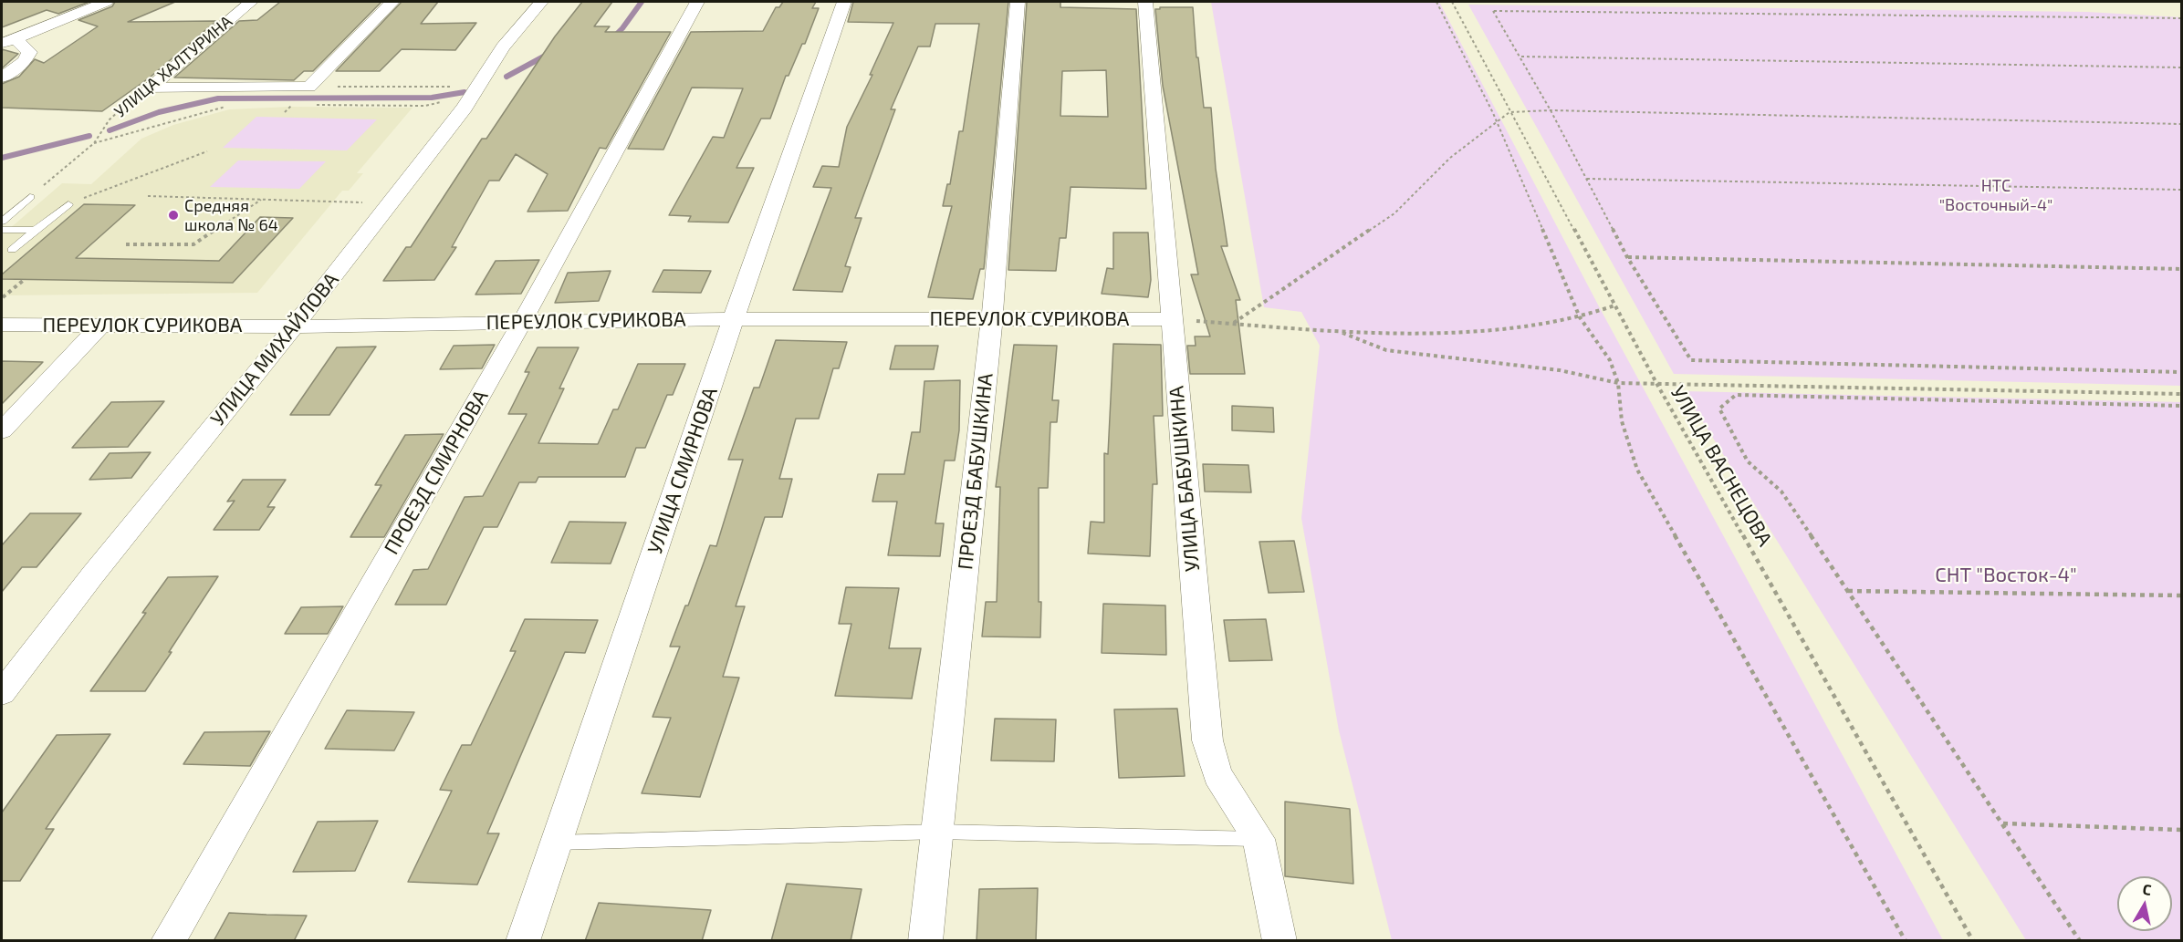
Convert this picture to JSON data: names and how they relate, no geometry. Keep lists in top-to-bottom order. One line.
{"streets":{"street":["УЛИЦА ХАЛТУРИНА","ПЕРЕУЛОК СУРИКОВА","УЛИЦА МИХАЙЛОВА","УЛИЦА СМИРНОВА","ПРОЕЗД БАБУШКИНА","ПРОЕЗД СМИРНОВА","УЛИЦА БАБУШКИНА"],"path":["УЛИЦА ВАСНЕЦОВА"]},"crossings":[["ПЕРЕУЛОК СУРИКОВА","УЛИЦА МИХАЙЛОВА"],["ПЕРЕУЛОК СУРИКОВА","УЛИЦА СМИРНОВА"],["ПЕРЕУЛОК СУРИКОВА","ПРОЕЗД БАБУШКИНА"],["ПЕРЕУЛОК СУРИКОВА","ПРОЕЗД СМИРНОВА"],["ПЕРЕУЛОК СУРИКОВА","УЛИЦА БАБУШКИНА"]],"parks":["НТС \"Восточный-4\"","СНТ \"Восток-4\""],"places":["Средняя школа № 64"],"north":"top"}
